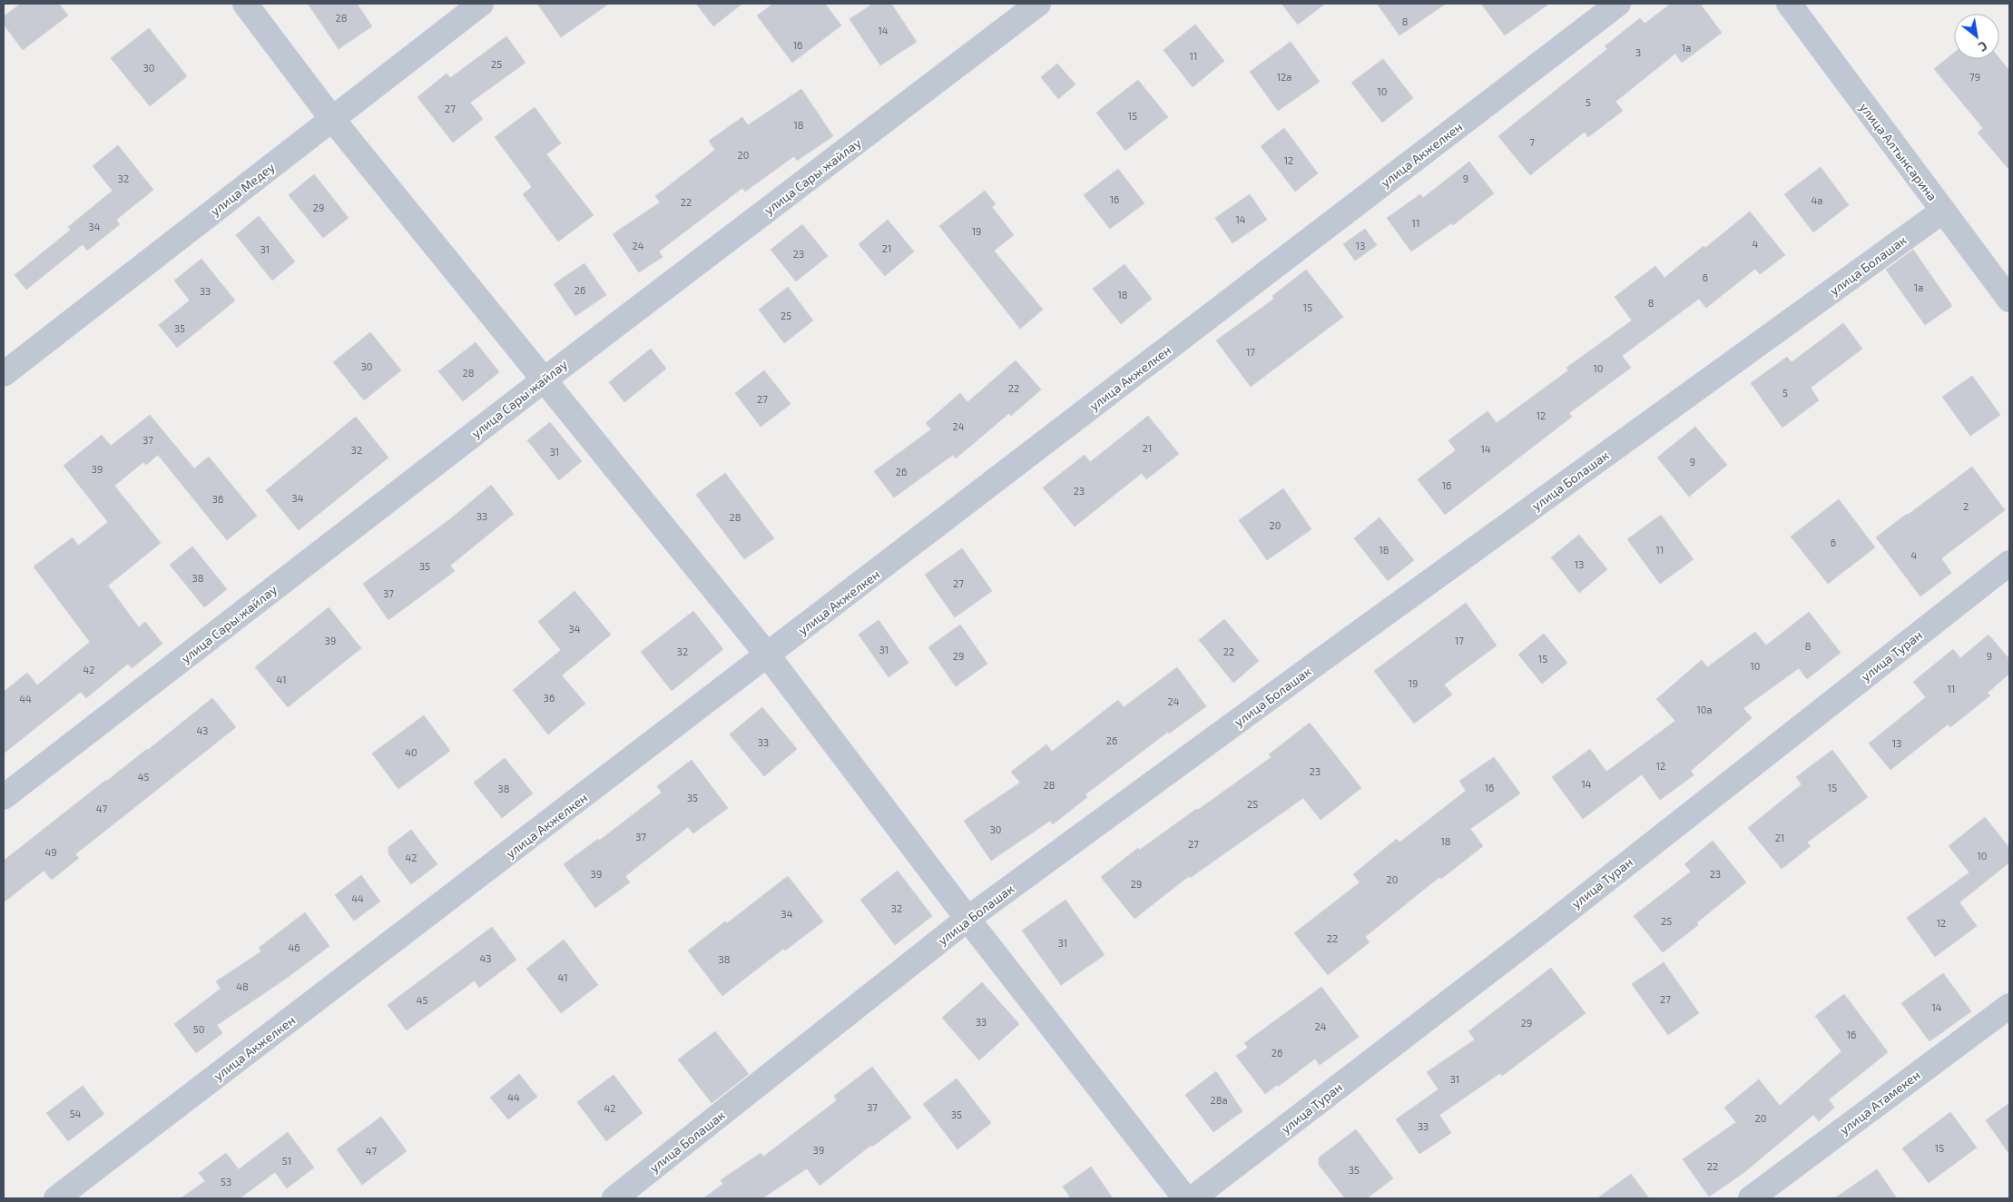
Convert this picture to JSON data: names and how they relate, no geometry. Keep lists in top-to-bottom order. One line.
{"streets":{"street":["улица Алтынсарина","улица Акжелкен","улица Сары жайлау","улица Медеу","улица Болашак","улица Туран","улица Атамекен"]},"crossings":[["улица Алтынсарина","улица Болашак"]],"house_numbers":["28","8","14","16","1а","3","11","25","30","12а","79","10","5","27","15","18","7","20","12","32","9","16","4а","22","29","14","11","34","19","4","24","13","21","31","23","6","1а","26","33","18","8","15","25","35","17","30","10","28","22","5","27","12","24","37","21","14","32","31","9","39","26","16","23","34","36","2","33","28","20","6","18","11","4","13","35","38","27","37","34","39","17","8","31","32","22","29","9","15","10","42","41","19","11","36","44","24","10а","43","26","33","13","40","12","23","45","14","28","16","15","38","35","25","47","30","37","21","18","27","49","10","42","39","23","20","29","44","32","34","25","12","22","31","46","43","38","41","48","27","45","14","33","29","24","50","16","26","31","44","28а","37","42","54","35","20","33","15","39","47","51","22","35","53"],"north":"bottom right"}
